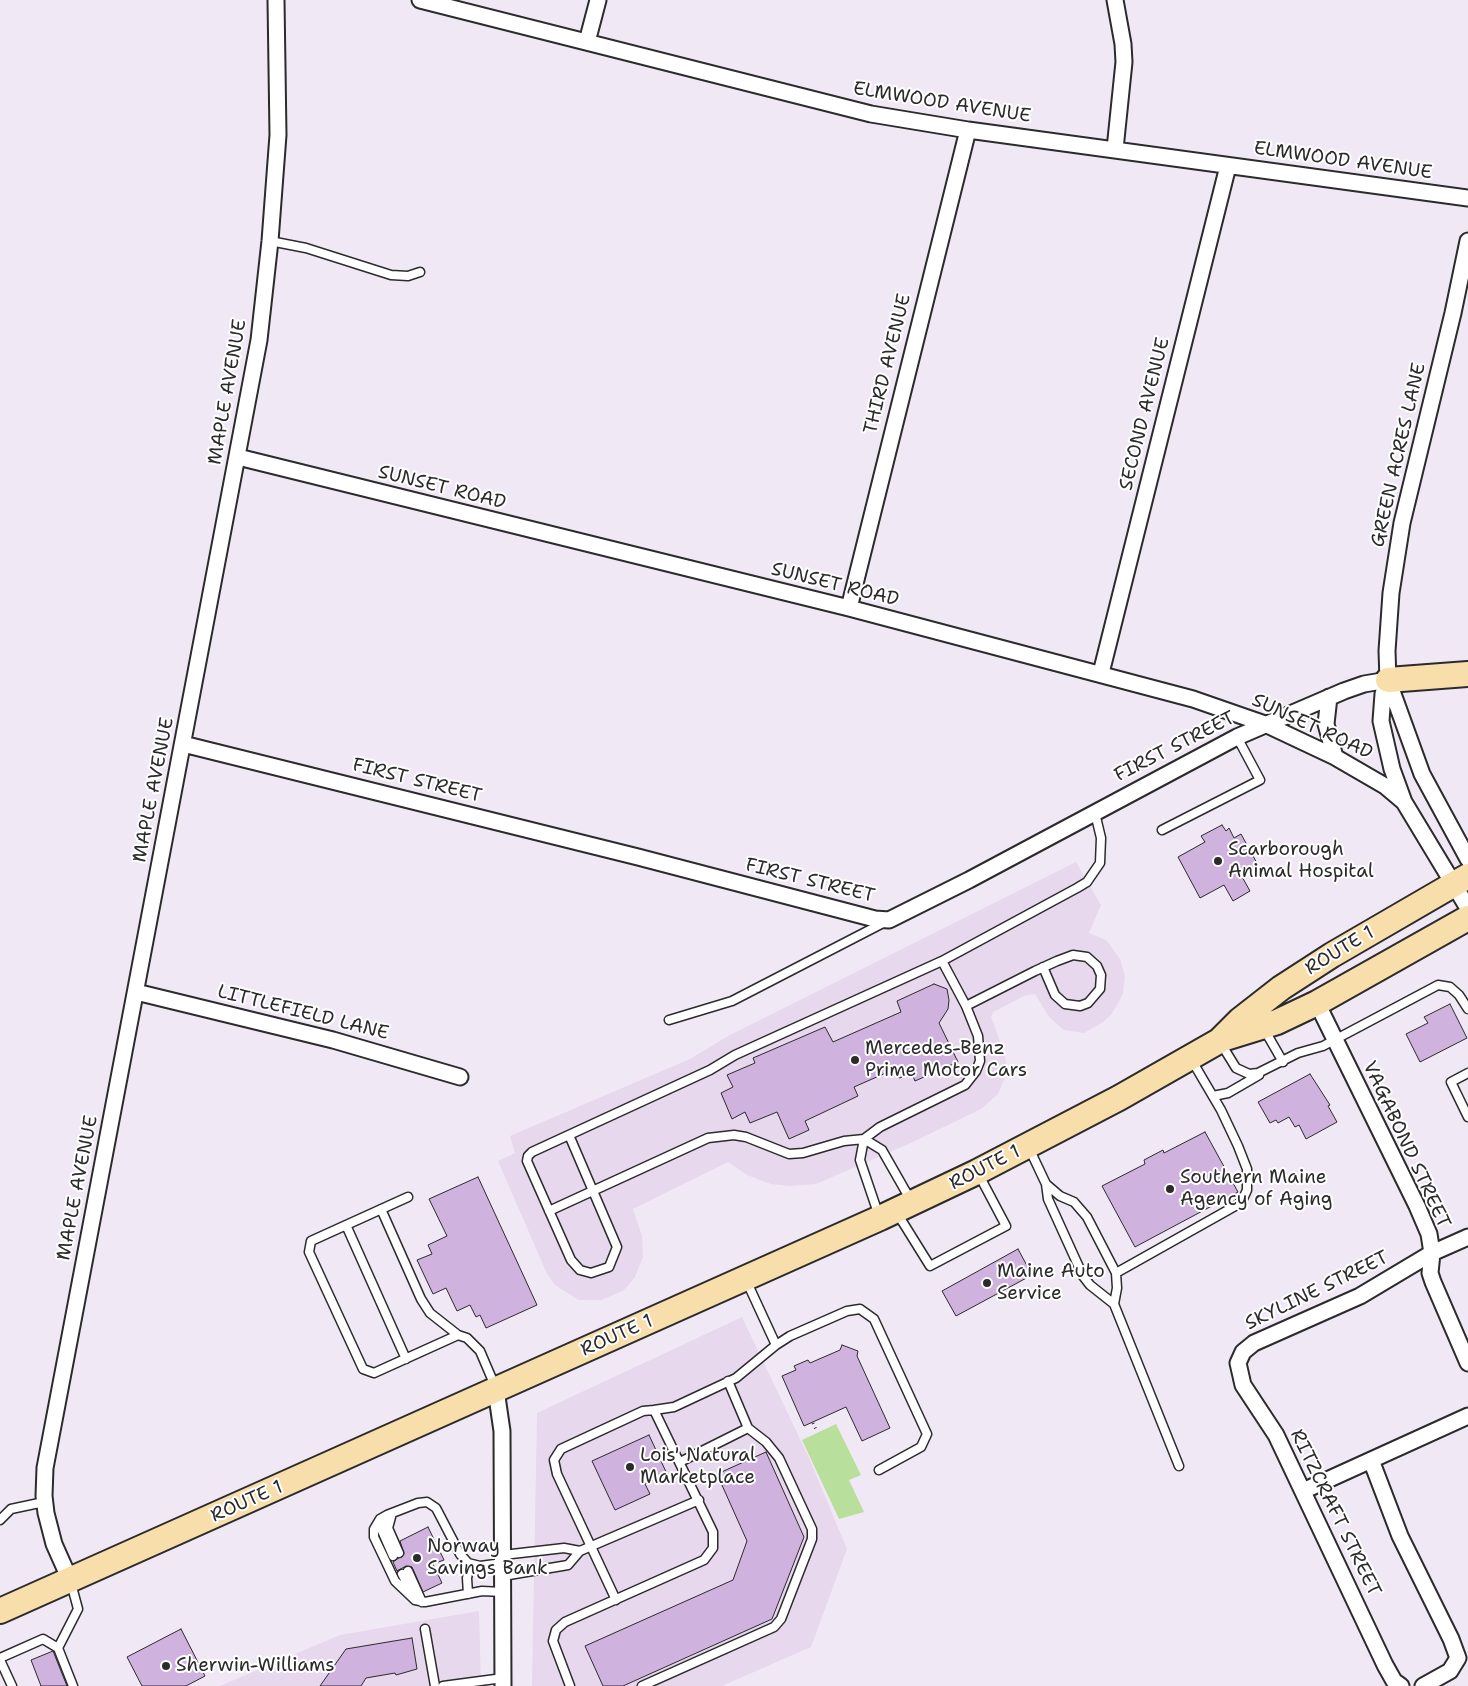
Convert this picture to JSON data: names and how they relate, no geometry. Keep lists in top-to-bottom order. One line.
{"streets":{"main road":["ROUTE 1"],"street":["ELMWOOD AVENUE","THIRD AVENUE","MAPLE AVENUE","SECOND AVENUE","GREEN ACRES LANE","SUNSET ROAD","FIRST STREET","LITTLEFIELD LANE","VAGABOND STREET","SKYLINE STREET","RITZCRAFT STREET"]},"crossings":[["ELMWOOD AVENUE","THIRD AVENUE"],["ELMWOOD AVENUE","SECOND AVENUE"],["THIRD AVENUE","SUNSET ROAD"],["MAPLE AVENUE","SUNSET ROAD"],["MAPLE AVENUE","FIRST STREET"],["MAPLE AVENUE","ROUTE 1"],["MAPLE AVENUE","LITTLEFIELD LANE"],["SECOND AVENUE","SUNSET ROAD"],["GREEN ACRES LANE","SUNSET ROAD"],["GREEN ACRES LANE","FIRST STREET"],["GREEN ACRES LANE","ROUTE 1"],["SUNSET ROAD","FIRST STREET"],["ROUTE 1","VAGABOND STREET"],["VAGABOND STREET","SKYLINE STREET"],["SKYLINE STREET","RITZCRAFT STREET"]],"places":["Scarborough Animal Hospital","Mercedes-Benz Prime Motor Cars","Southern Maine Agency of Aging","Maine Auto Service","Lois' Natural Marketplace","Norway Savings Bank","Sherwin-Williams"]}
